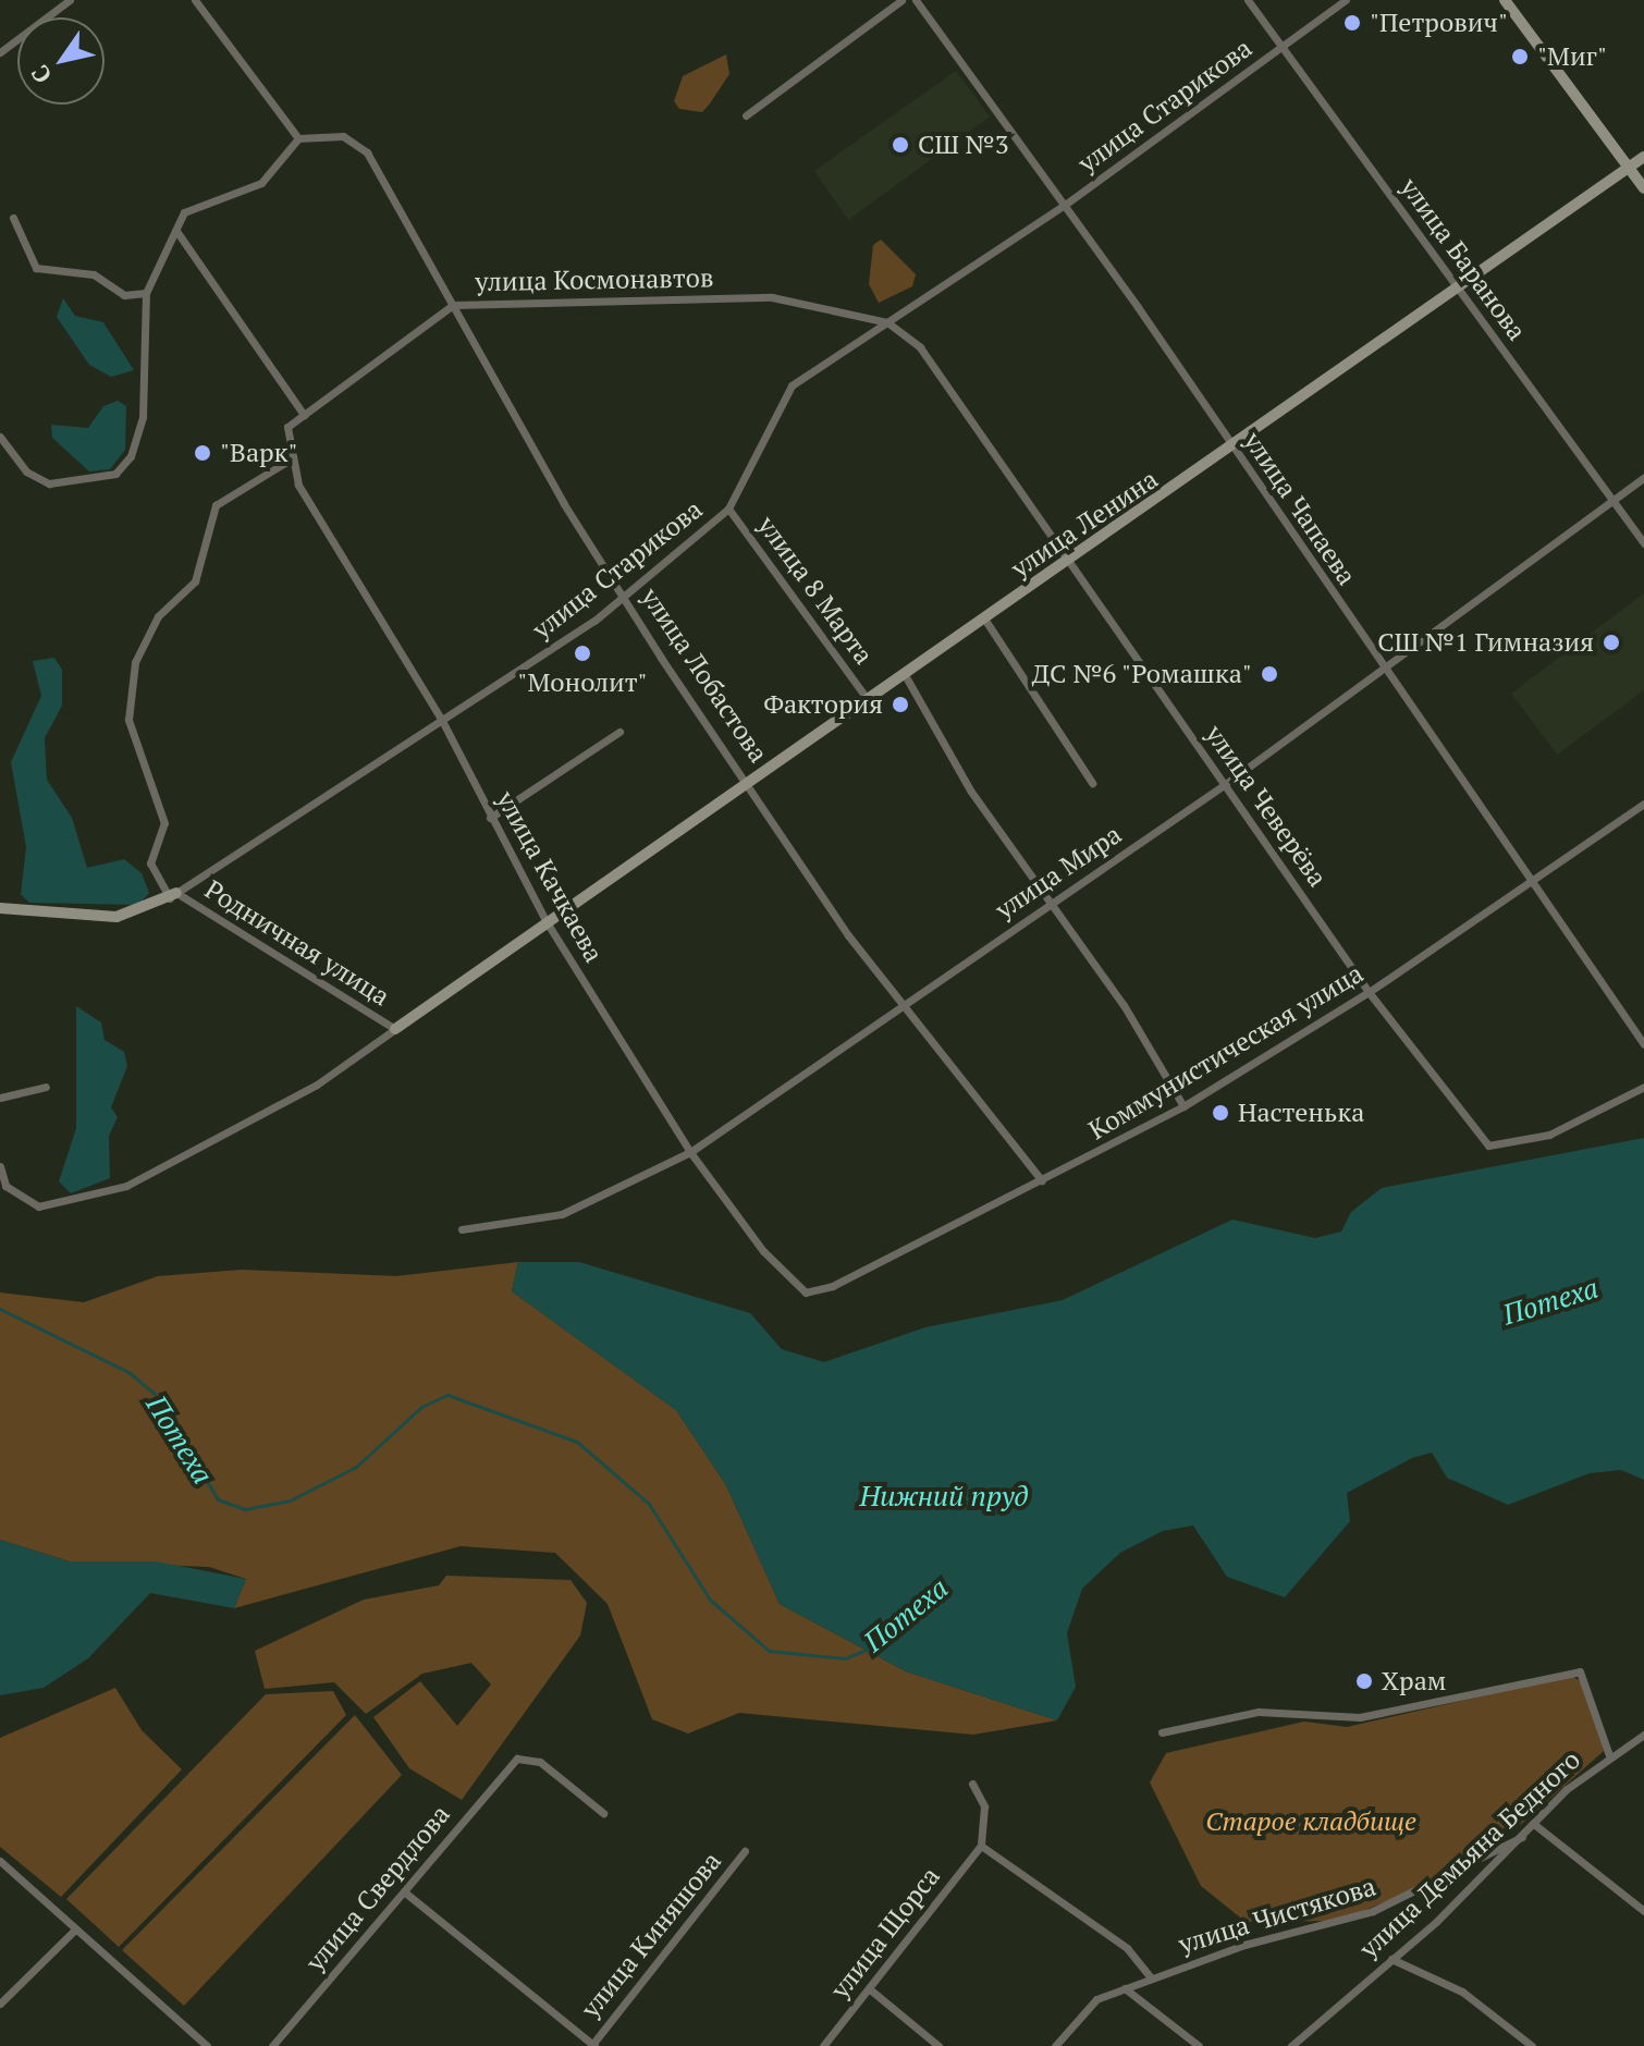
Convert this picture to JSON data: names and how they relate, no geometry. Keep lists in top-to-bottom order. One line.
{"streets":{"street":["улица Старикова","улица Баранова","улица Космонавтов","улица Чапаева","улица Ленина","улица 8 Марта","улица Лобастова","улица Чеверёва","улица Мира","улица Качкаева","Родничная улица","Коммунистическая улица","улица Демьяна Бедного","улица Свердлова","улица Чистякова","улица Щорса","улица Киняшова"]},"crossings":[["улица Старикова","улица Баранова"],["улица Старикова","улица Космонавтов"],["улица Старикова","улица Чапаева"],["улица Старикова","улица 8 Марта"],["улица Старикова","улица Лобастова"],["улица Старикова","улица Чеверёва"],["улица Старикова","улица Качкаева"],["улица Старикова","Родничная улица"],["улица Баранова","улица Ленина"],["улица Баранова","улица Мира"],["улица Космонавтов","улица Лобастова"],["улица Космонавтов","улица Чеверёва"],["улица Космонавтов","улица Качкаева"],["улица Чапаева","улица Ленина"],["улица Чапаева","улица Мира"],["улица Чапаева","Коммунистическая улица"],["улица Ленина","улица 8 Марта"],["улица Ленина","улица Лобастова"],["улица Ленина","улица Чеверёва"],["улица Ленина","улица Качкаева"],["улица Ленина","Родничная улица"],["улица 8 Марта","улица Мира"],["улица 8 Марта","Коммунистическая улица"],["улица Лобастова","улица Мира"],["улица Лобастова","Коммунистическая улица"],["улица Чеверёва","улица Мира"],["улица Чеверёва","Коммунистическая улица"],["улица Мира","улица Качкаева"],["улица Качкаева","Коммунистическая улица"],["улица Демьяна Бедного","улица Чистякова"]],"water":["Потеха","Нижний пруд"],"parks":["Старое кладбище"],"places":["\"Петрович\"","\"Миг\"","СШ №3","\"Варк\"","СШ №1 Гимназия","\"Монолит\"","ДС №6 \"Ромашка\"","Фактория","Настенька","Храм"],"north":"bottom left"}
